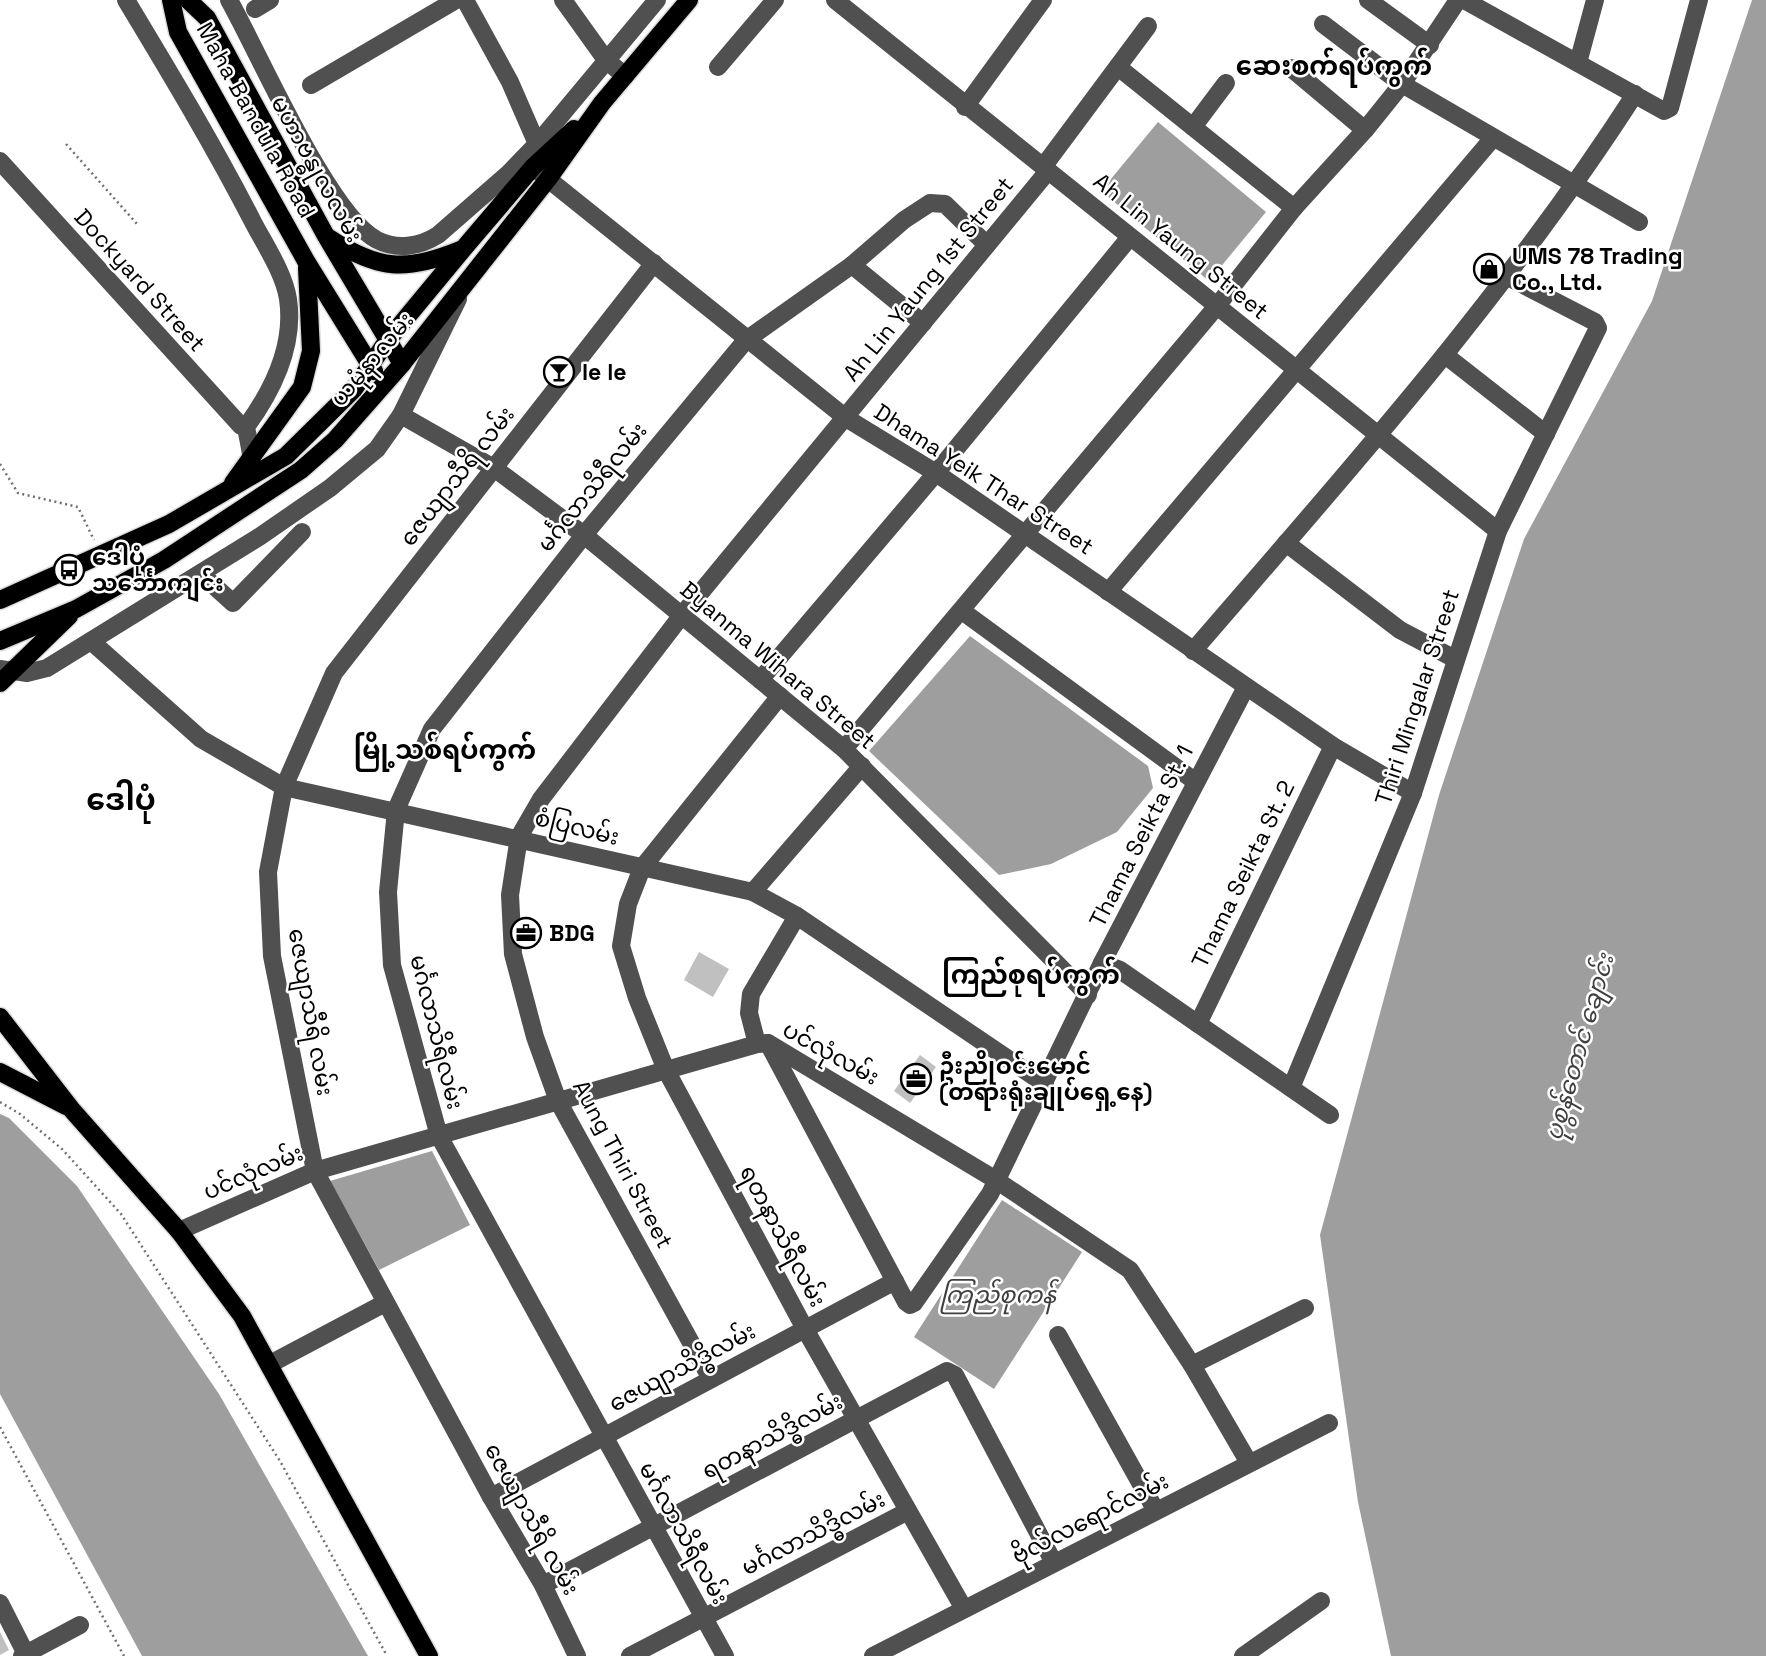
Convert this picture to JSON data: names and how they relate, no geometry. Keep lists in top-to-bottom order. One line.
{"streets":{"main road":["Maha Bandula Road","မဟာဗန္ဓုလလမ်း","ယမုံနာလမ်း"],"street":["Ah Lin Yaung Street","Ah Lin Yaung 1st Street","Dockyard Street","ဇေယျာသီရိ လမ်း","Dhama Yeik Thar Street","မင်္ဂလာသိရီလမ်း","Byanma Wihara Street","Thiri Mingalar Street","စံပြလမ်း","Thama Seikta St. 1","Thama Seikta St. 2","ပင်လုံလမ်း","Aung Thiri Street","ရတနာသိရီလမ်း","ဇေယျာသိဒ္ဓိလမ်း","ရတနာသိဒ္ဓိလမ်း","ဗိုလ်လရောင်လမ်း","မင်္ဂလာသိဒ္ဓိလမ်း"]},"crossings":[["Maha Bandula Road","ယမုံနာလမ်း"],["မဟာဗန္ဓုလလမ်း","ယမုံနာလမ်း"],["Ah Lin Yaung Street","Ah Lin Yaung 1st Street"],["Ah Lin Yaung Street","Thiri Mingalar Street"],["Ah Lin Yaung 1st Street","Dhama Yeik Thar Street"],["Ah Lin Yaung 1st Street","မင်္ဂလာသိရီလမ်း"],["Ah Lin Yaung 1st Street","Byanma Wihara Street"],["Ah Lin Yaung 1st Street","စံပြလမ်း"],["Ah Lin Yaung 1st Street","Aung Thiri Street"],["ယမုံနာလမ်း","Dhama Yeik Thar Street"],["ဇေယျာသီရိ လမ်း","Dhama Yeik Thar Street"],["ဇေယျာသီရိ လမ်း","Byanma Wihara Street"],["ဇေယျာသီရိ လမ်း","စံပြလမ်း"],["ဇေယျာသီရိ လမ်း","ပင်လုံလမ်း"],["ဇေယျာသီရိ လမ်း","ဇေယျာသိဒ္ဓိလမ်း"],["ဇေယျာသီရိ လမ်း","ရတနာသိဒ္ဓိလမ်း"],["Dhama Yeik Thar Street","မင်္ဂလာသိရီလမ်း"],["Dhama Yeik Thar Street","Thiri Mingalar Street"],["Dhama Yeik Thar Street","Thama Seikta St. 1"],["Dhama Yeik Thar Street","Thama Seikta St. 2"],["မင်္ဂလာသိရီလမ်း","Byanma Wihara Street"],["မင်္ဂလာသိရီလမ်း","စံပြလမ်း"],["မင်္ဂလာသိရီလမ်း","ပင်လုံလမ်း"],["မင်္ဂလာသိရီလမ်း","ဇေယျာသိဒ္ဓိလမ်း"],["မင်္ဂလာသိရီလမ်း","ရတနာသိဒ္ဓိလမ်း"],["မင်္ဂလာသိရီလမ်း","မင်္ဂလာသိဒ္ဓိလမ်း"],["Byanma Wihara Street","Thama Seikta St. 1"],["Byanma Wihara Street","ရတနာသိရီလမ်း"],["စံပြလမ်း","Thama Seikta St. 1"],["စံပြလမ်း","Aung Thiri Street"],["စံပြလမ်း","ရတနာသိရီလမ်း"],["Thama Seikta St. 1","ပင်လုံလမ်း"],["Thama Seikta St. 1","ဇေယျာသိဒ္ဓိလမ်း"],["ပင်လုံလမ်း","Aung Thiri Street"],["ပင်လုံလမ်း","ရတနာသိရီလမ်း"],["ပင်လုံလမ်း","ဗိုလ်လရောင်လမ်း"],["Aung Thiri Street","ဇေယျာသိဒ္ဓိလမ်း"],["ရတနာသိရီလမ်း","ဇေယျာသိဒ္ဓိလမ်း"],["ရတနာသိရီလမ်း","ရတနာသိဒ္ဓိလမ်း"],["ရတနာသိရီလမ်း","ဗိုလ်လရောင်လမ်း"],["ရတနာသိရီလမ်း","မင်္ဂလာသိဒ္ဓိလမ်း"],["ရတနာသိဒ္ဓိလမ်း","ဗိုလ်လရောင်လမ်း"]],"districts":["ဆေးစက်ရပ်ကွက်","မြို့သစ်ရပ်ကွက်","ဒေါပုံ","ကြည်စုရပ်ကွက်"],"water":["ပုစွန်တောင် ချောင်း","ကြည်စုကန်"],"places":{"shop":["UMS 78 Trading Co., Ltd."],"bar":["le le"],"bus stop":["ဒေါပုံ သင်္ဘောကျင်း"],"office":["BDG","ဦးညိုဝင်းမောင် (တရားရုံးချုပ်ရှေ့နေ)"]}}
